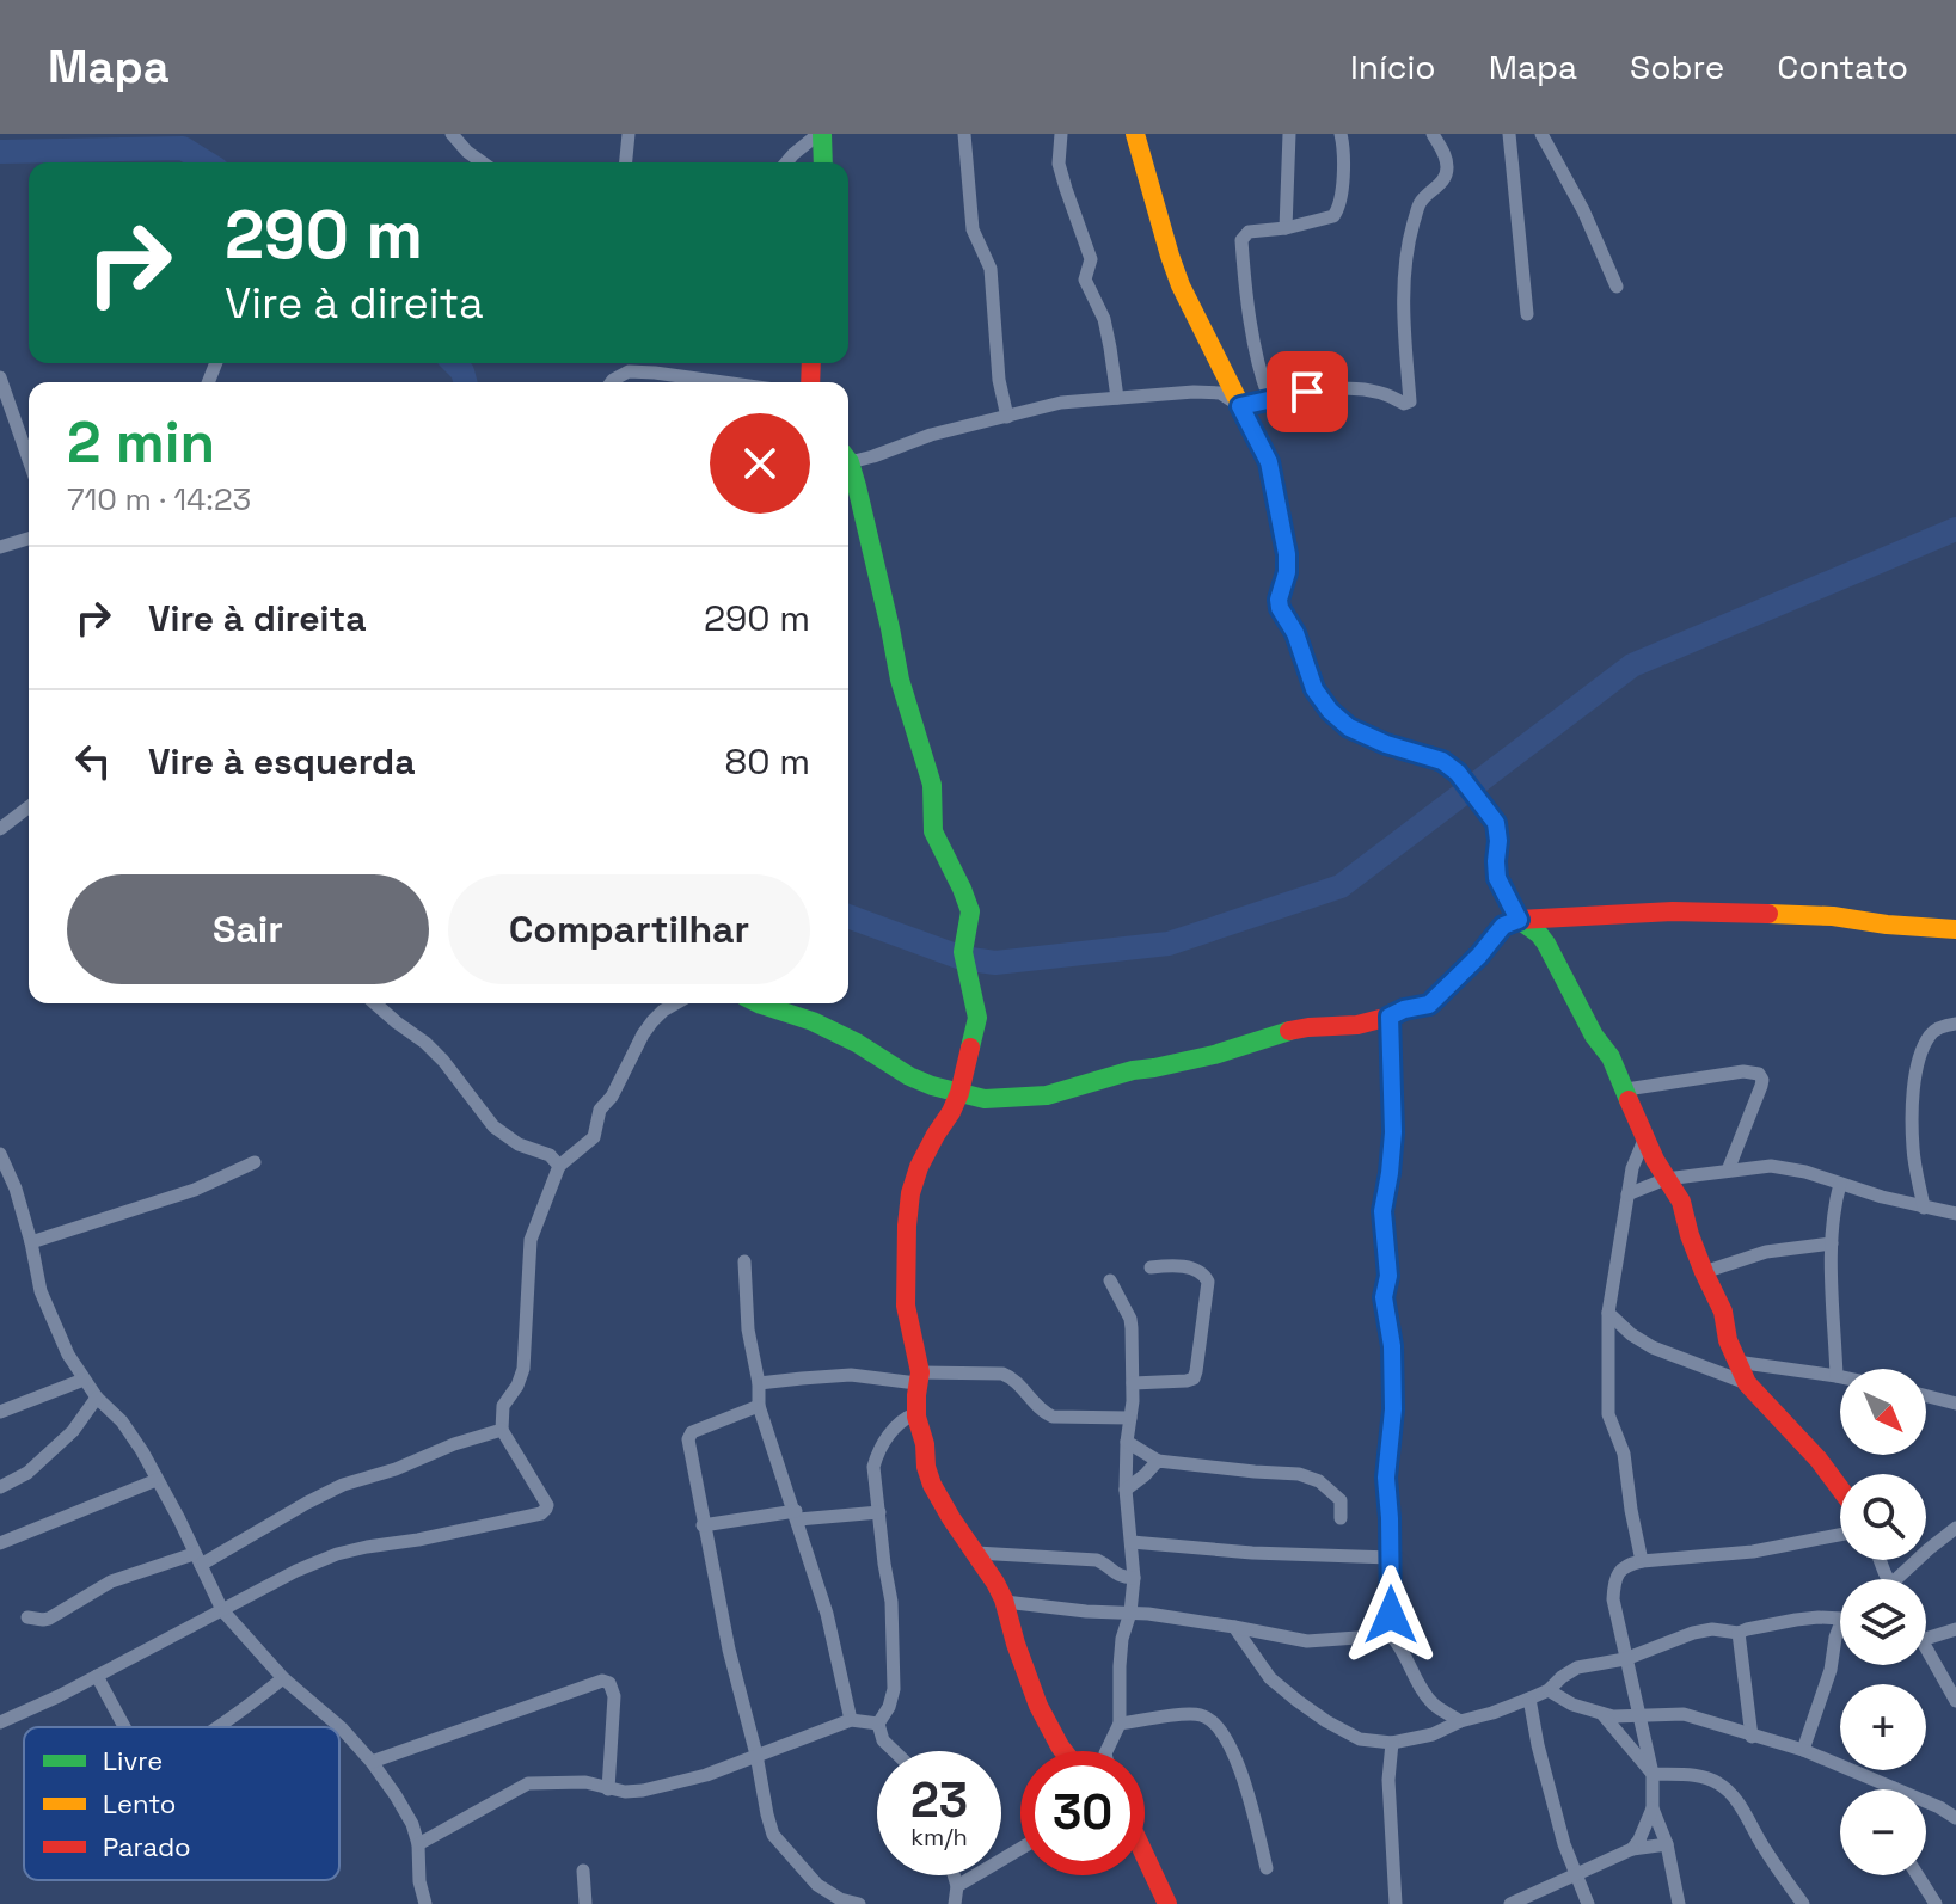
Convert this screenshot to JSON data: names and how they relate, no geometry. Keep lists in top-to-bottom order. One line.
{"legend":["Livre","Lento","Parado"],"north":"bottom right","page":{"header":"Mapa","nav":["Início","Mapa","Sobre","Contato"],"turn":["290 m","Vire à direita"],"heading":["2 min","710 m · 14:23"],"list":[{"name":"Vire à direita","value":"290 m"},{"name":"Vire à esquerda","value":"80 m"}],"buttons":["Sair","Compartilhar"],"map_buttons":["+","−"],"speed":"23 km/h","limit":"30"}}
